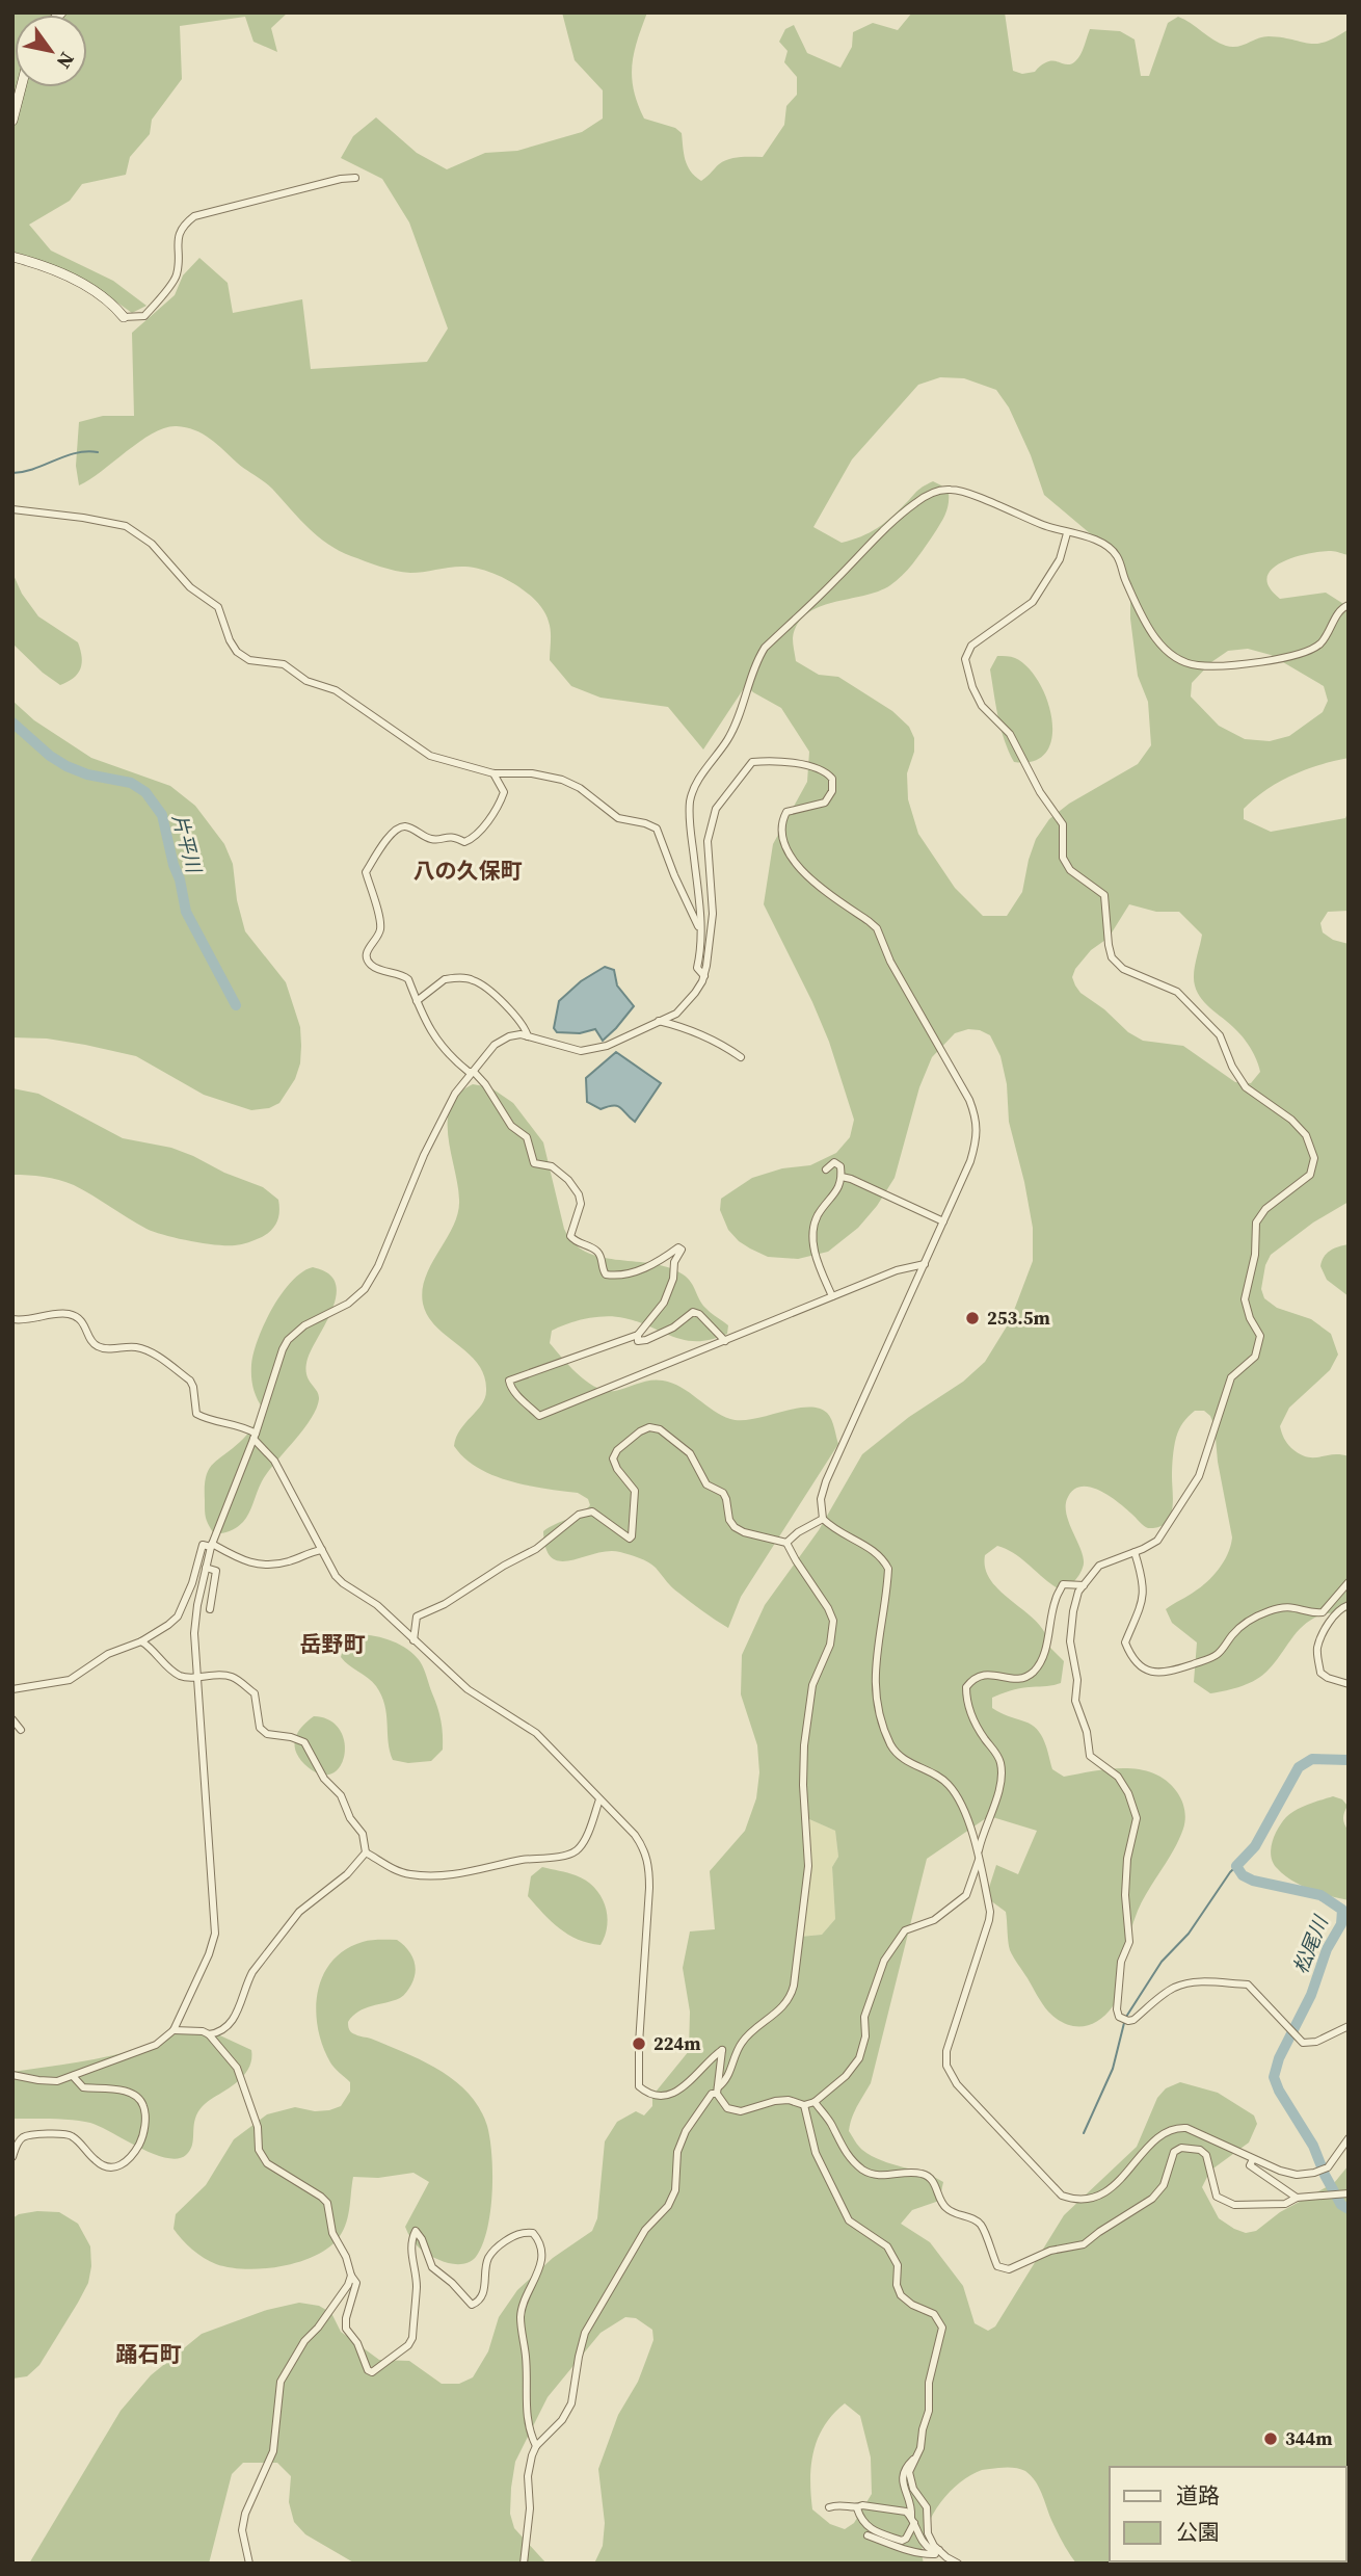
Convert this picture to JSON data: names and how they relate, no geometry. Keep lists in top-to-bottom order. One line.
{"districts":["八の久保町","岳野町","踊石町"],"water":["片平川","松尾川"],"places":["253.5m","224m","344m"],"legend":["道路","公園"],"north":"bottom right"}
